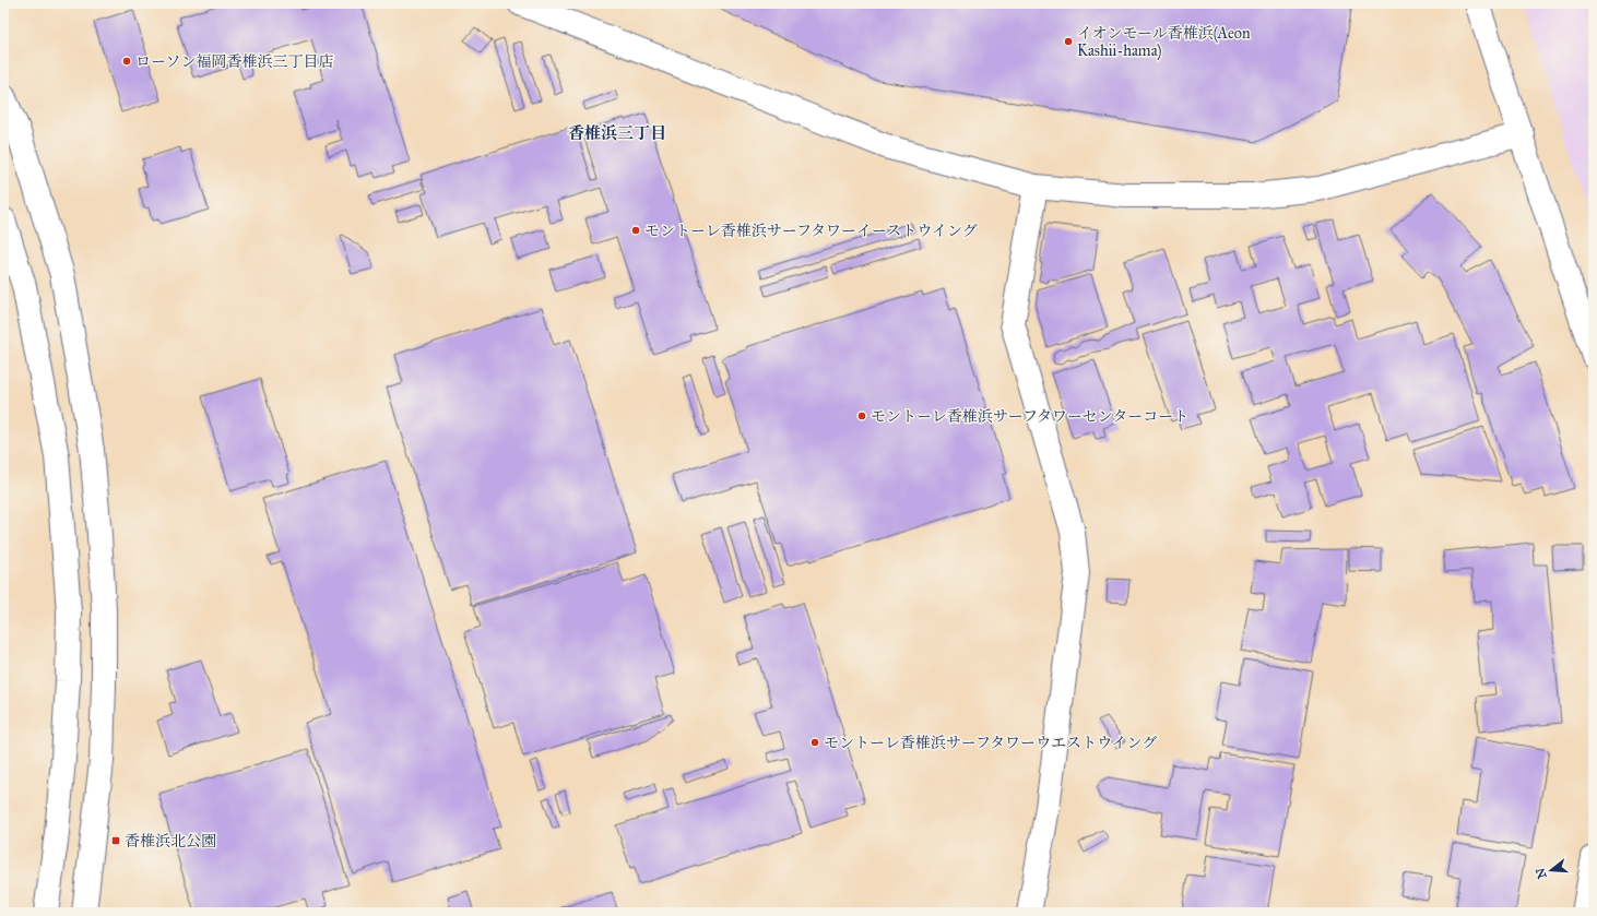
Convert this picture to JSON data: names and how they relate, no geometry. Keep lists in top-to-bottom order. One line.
{"districts":["香椎浜三丁目"],"places":{"other":["イオンモール香椎浜(Aeon Kashii-hama)","ローソン福岡香椎浜三丁目店","モントーレ香椎浜サーフタワーイーストウイング","モントーレ香椎浜サーフタワーセンターコート","モントーレ香椎浜サーフタワーウエストウイング"],"transit":["香椎浜北公園"]},"north":"left"}
